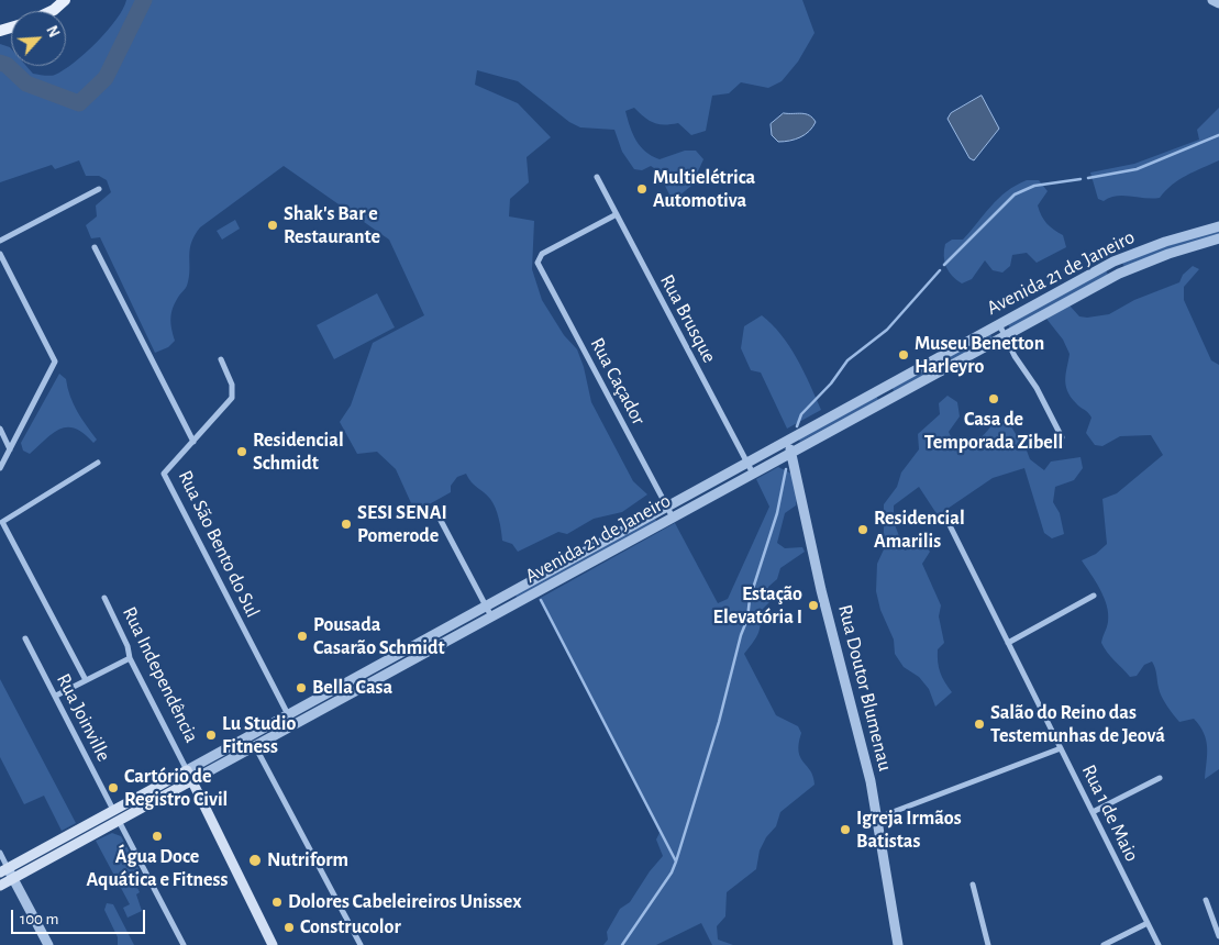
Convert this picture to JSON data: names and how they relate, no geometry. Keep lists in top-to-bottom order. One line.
{"streets":{"main road":["Avenida 21 de Janeiro","Rua Independência"],"street":["Rua Brusque","Rua Caçador","Rua São Bento do Sul","Rua Doutor Blumenau","Rua Joinville","Rua 1 de Maio"]},"crossings":[["Avenida 21 de Janeiro","Rua Brusque"],["Avenida 21 de Janeiro","Rua Caçador"],["Avenida 21 de Janeiro","Rua São Bento do Sul"],["Avenida 21 de Janeiro","Rua Independência"],["Avenida 21 de Janeiro","Rua Doutor Blumenau"],["Avenida 21 de Janeiro","Rua Joinville"],["Rua Brusque","Rua Caçador"]],"places":["Multielétrica Automotiva","Shak's Bar e Restaurante","Museu Benetton Harleyro","Casa de Temporada Zibell","Residencial Schmidt","SESI SENAI Pomerode","Residencial Amarilis","Estação Elevatória I","Pousada Casarão Schmidt","Bella Casa","Salão do Reino das Testemunhas de Jeová","Lu Studio Fitness","Cartório de Registro Civil","Igreja Irmãos Batistas","Água Doce Aquática e Fitness","Nutriform","Dolores Cabeleireiros Unissex","Construcolor"],"scale_bar":"100 m","north":"top right"}
